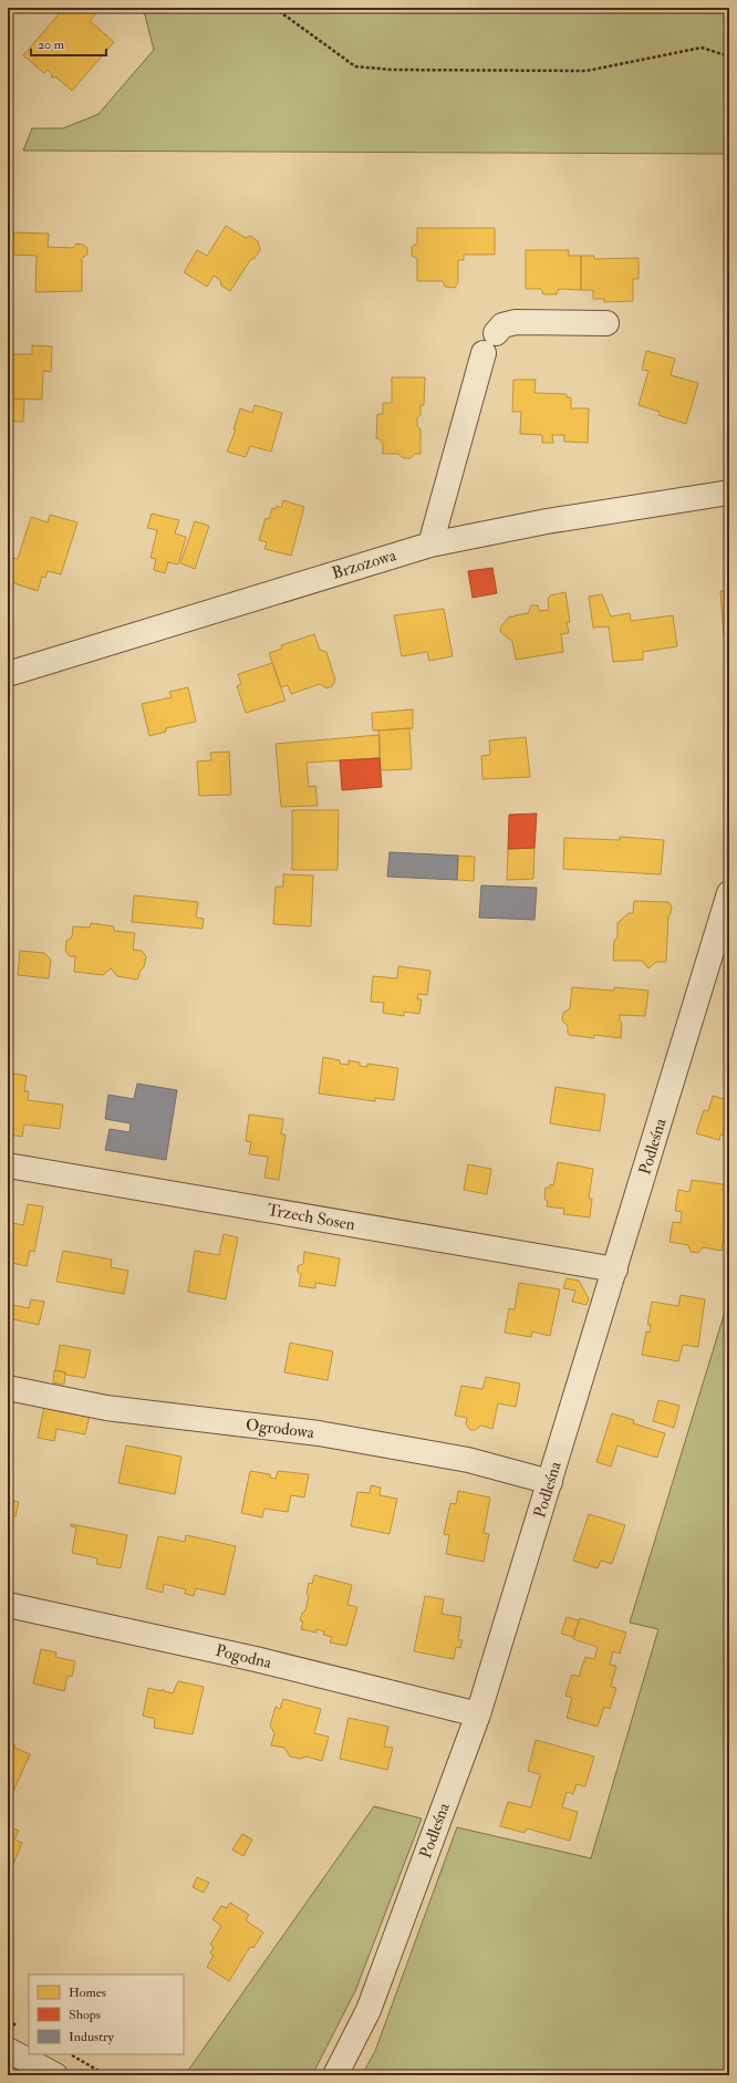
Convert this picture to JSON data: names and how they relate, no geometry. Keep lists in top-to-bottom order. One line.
{"streets":{"street":["Brzozowa","Podleśna","Trzech Sosen","Ogrodowa","Pogodna"]},"crossings":[["Podleśna","Trzech Sosen"],["Podleśna","Ogrodowa"],["Podleśna","Pogodna"]],"legend":["Homes","Shops","Industry"],"scale_bar":"20 m"}
